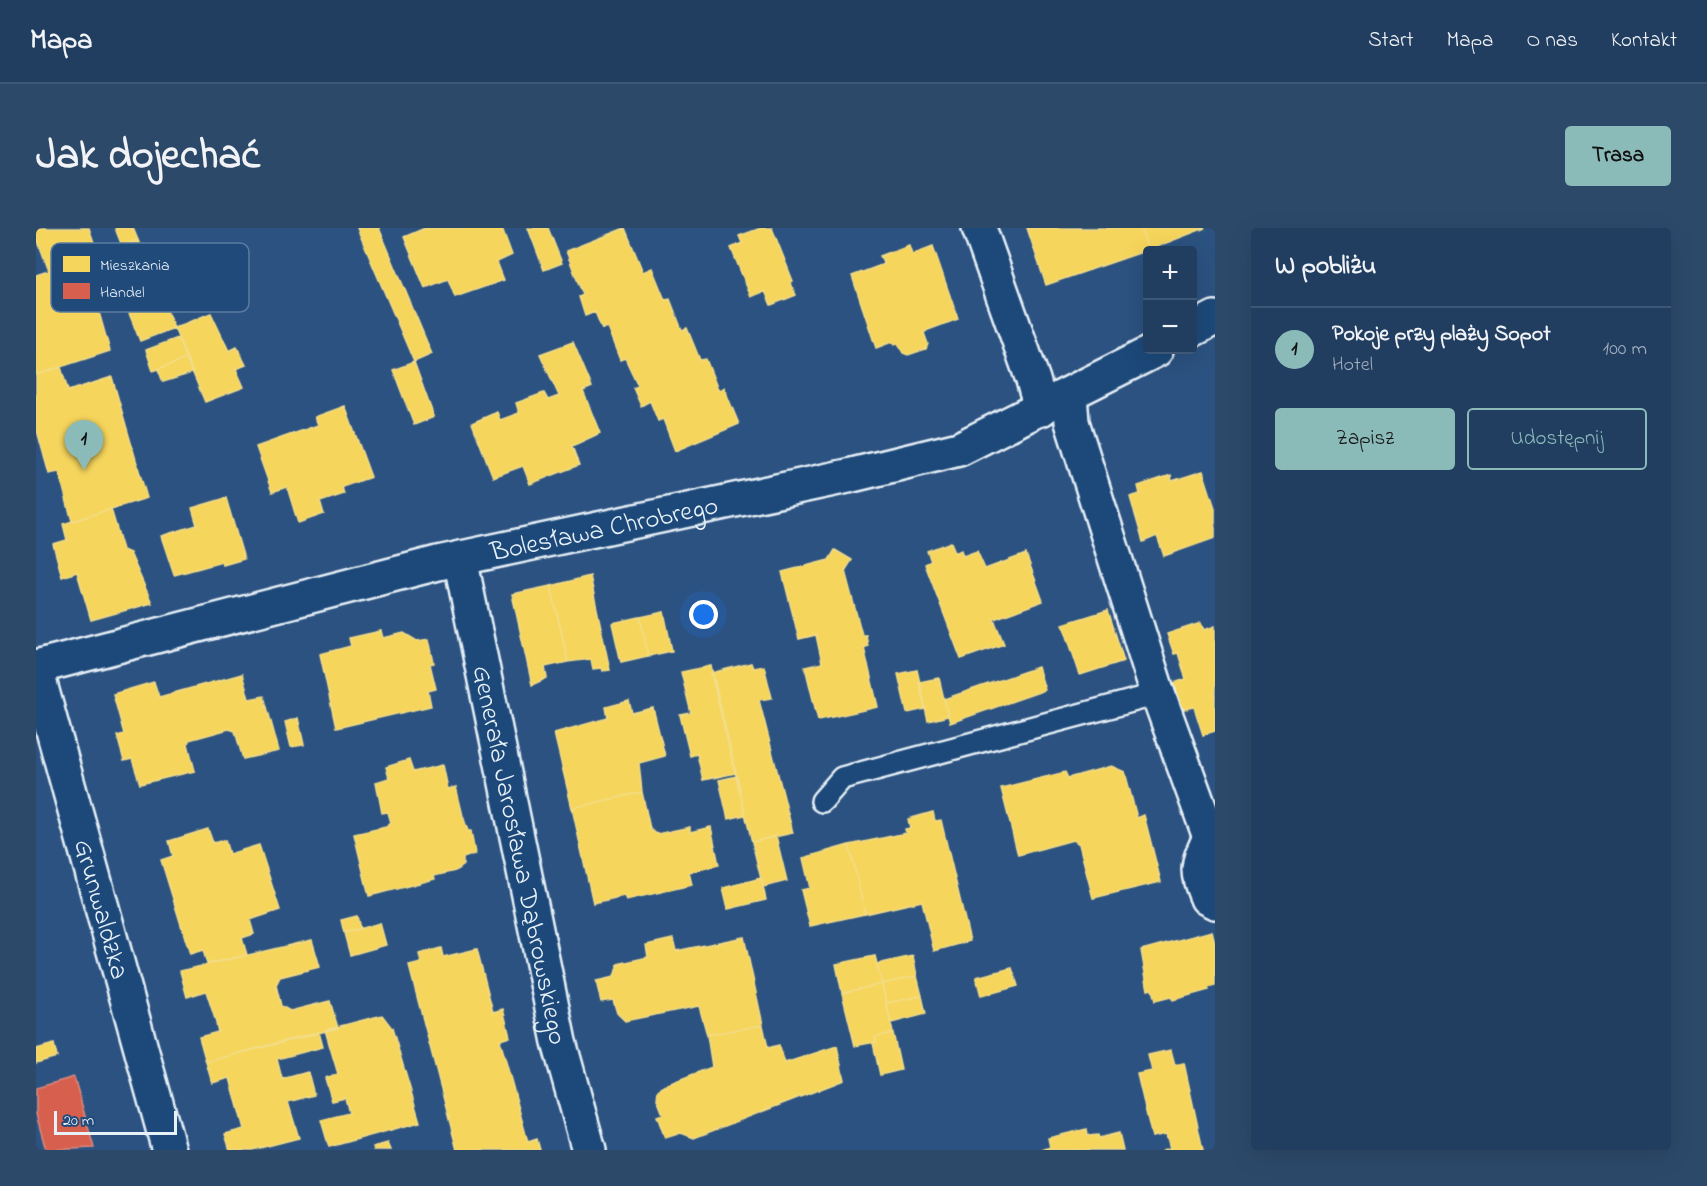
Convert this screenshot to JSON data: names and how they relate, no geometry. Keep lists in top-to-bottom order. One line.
{"streets":{"street":["Bolesława Chrobrego","Generała Jarosława Dąbrowskiego","Grunwaldzka"]},"crossings":[["Bolesława Chrobrego","Generała Jarosława Dąbrowskiego"],["Bolesława Chrobrego","Grunwaldzka"]],"legend":["Mieszkania","Handel"],"scale_bar":"20 m","page":{"header":"Mapa","nav":["Start","Mapa","O nas","Kontakt"],"title":"Jak dojechać","buttons":["Trasa",["Zapisz","Udostępnij"]],"heading":"W pobliżu","map_buttons":["+","−"],"list":[{"mark":"1","name":"Pokoje przy plaży Sopot","note":"Hotel","value":"100 m"}],"pins":"1","scale":"20 m"}}
